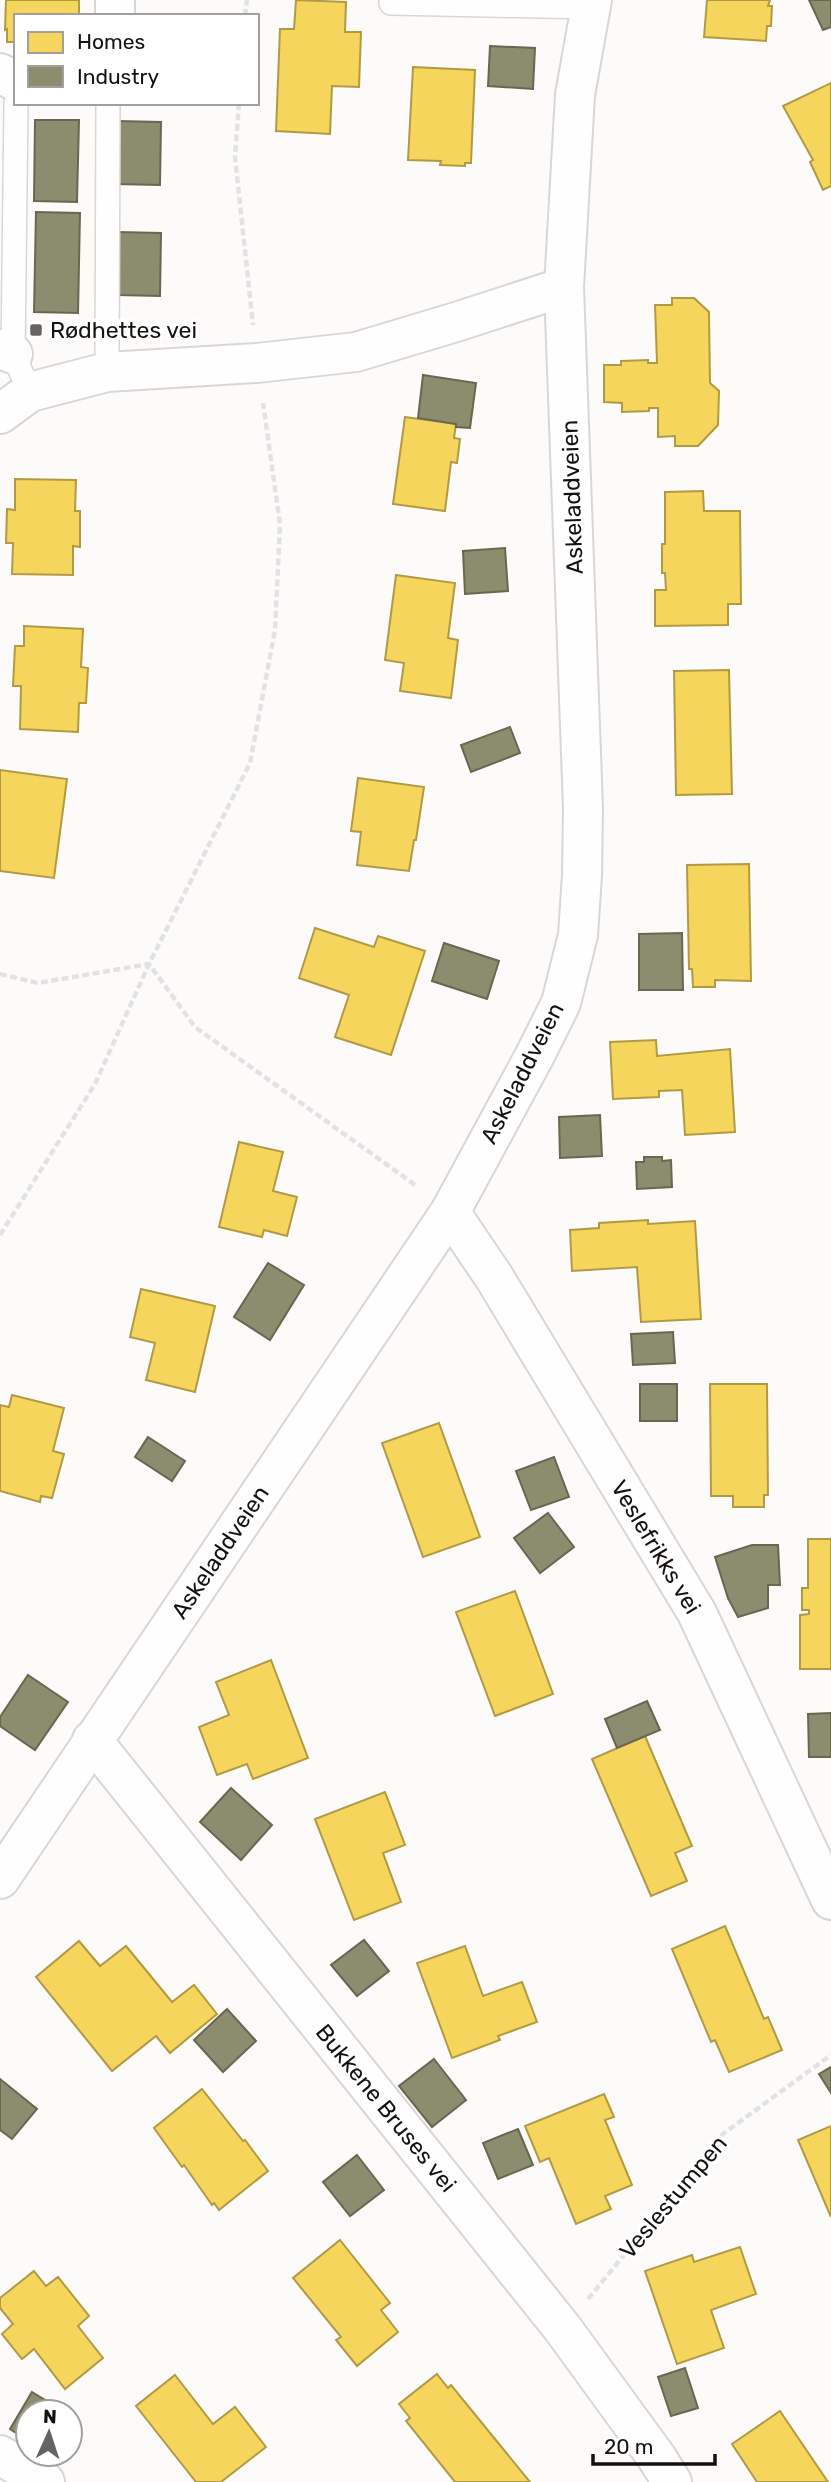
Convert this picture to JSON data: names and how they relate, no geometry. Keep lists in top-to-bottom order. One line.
{"streets":{"street":["Askeladdveien","Veslefrikks vei","Bukkene Bruses vei"],"path":["Veslestumpen"]},"crossings":[["Askeladdveien","Veslefrikks vei"],["Askeladdveien","Bukkene Bruses vei"],["Bukkene Bruses vei","Veslestumpen"]],"places":{"transit":["Rødhettes vei"]},"legend":["Homes","Industry"],"scale_bar":"20 m","north":"top"}
